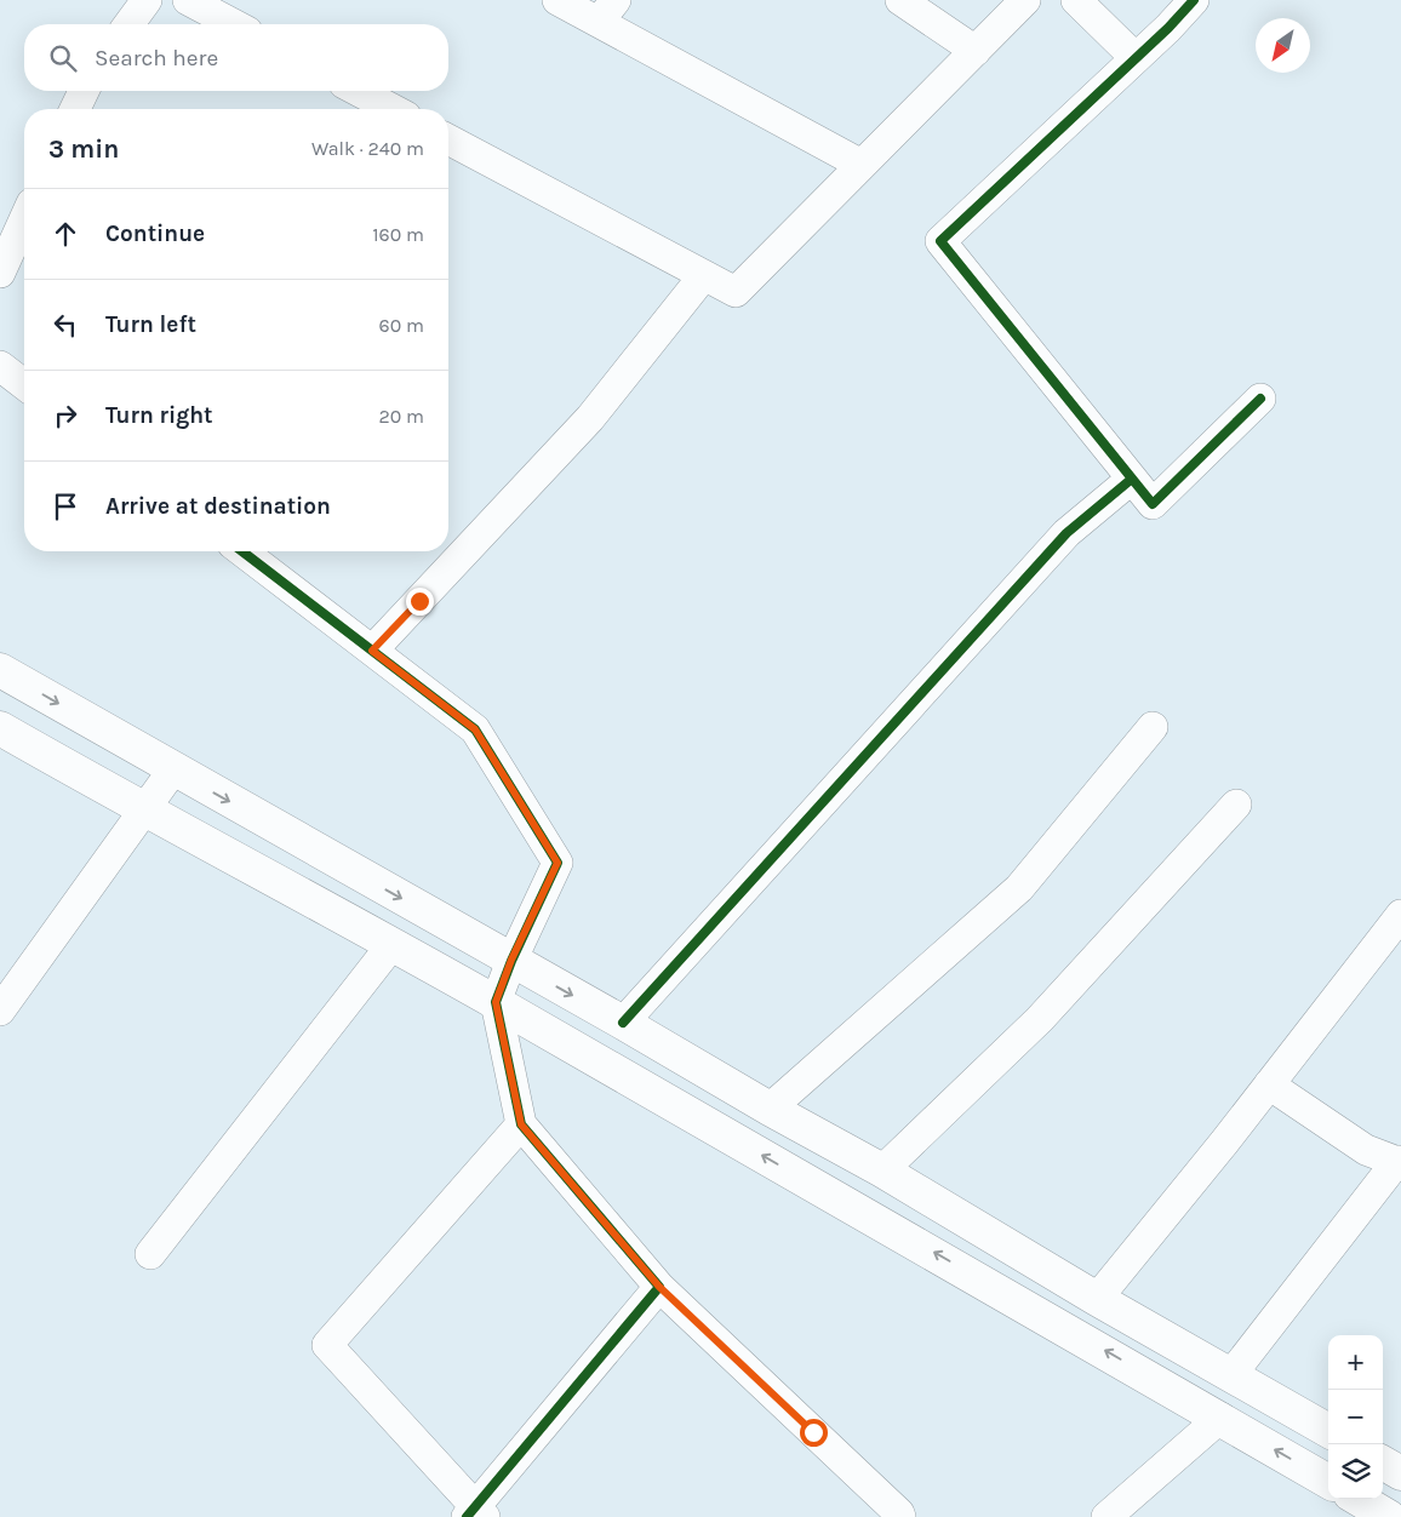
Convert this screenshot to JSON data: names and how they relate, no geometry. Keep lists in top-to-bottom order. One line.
{"north":"bottom left","page":{"search":"Search here","heading":["3 min","Walk · 240 m"],"list":[["Continue","160 m"],["Turn left","60 m"],["Turn right","20 m"],"Arrive at destination"],"map_buttons":["+","−"]}}
